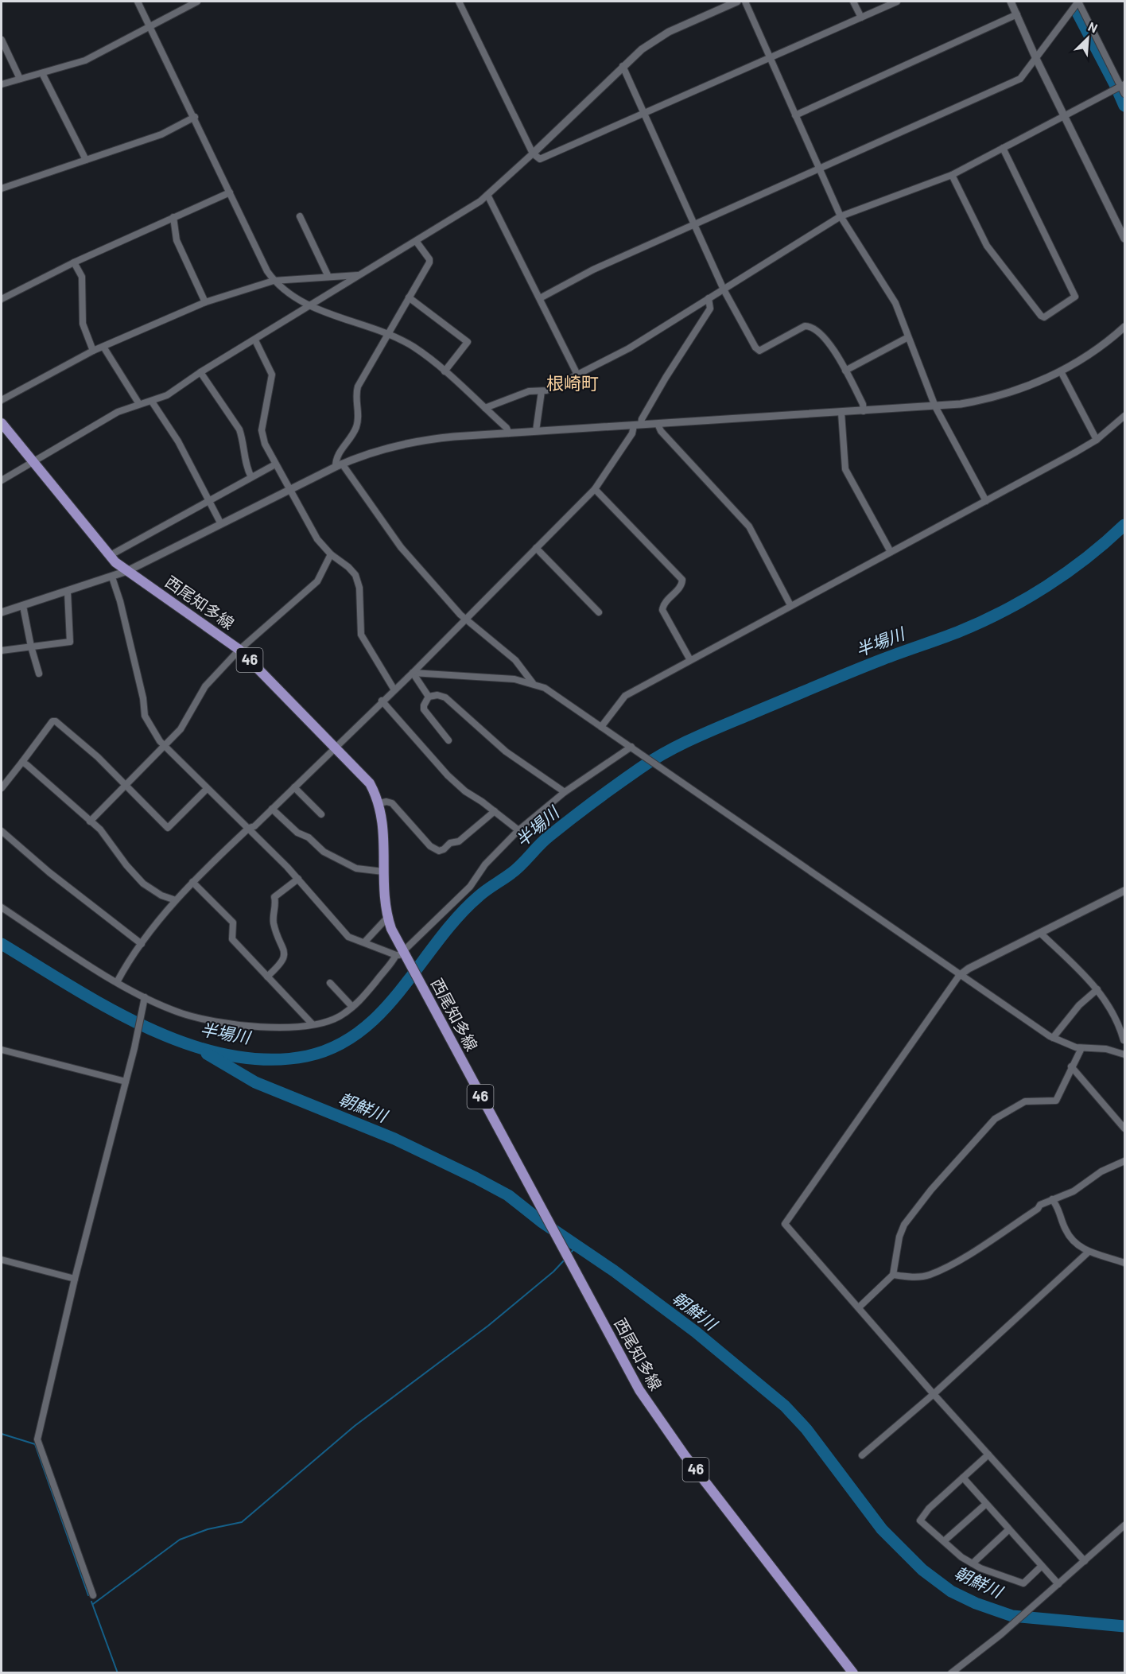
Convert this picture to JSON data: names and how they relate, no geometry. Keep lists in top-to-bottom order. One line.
{"streets":{"main road":["西尾知多線","46"]},"districts":["根崎町"],"water":["半場川","朝鮮川"],"north":"top right"}
